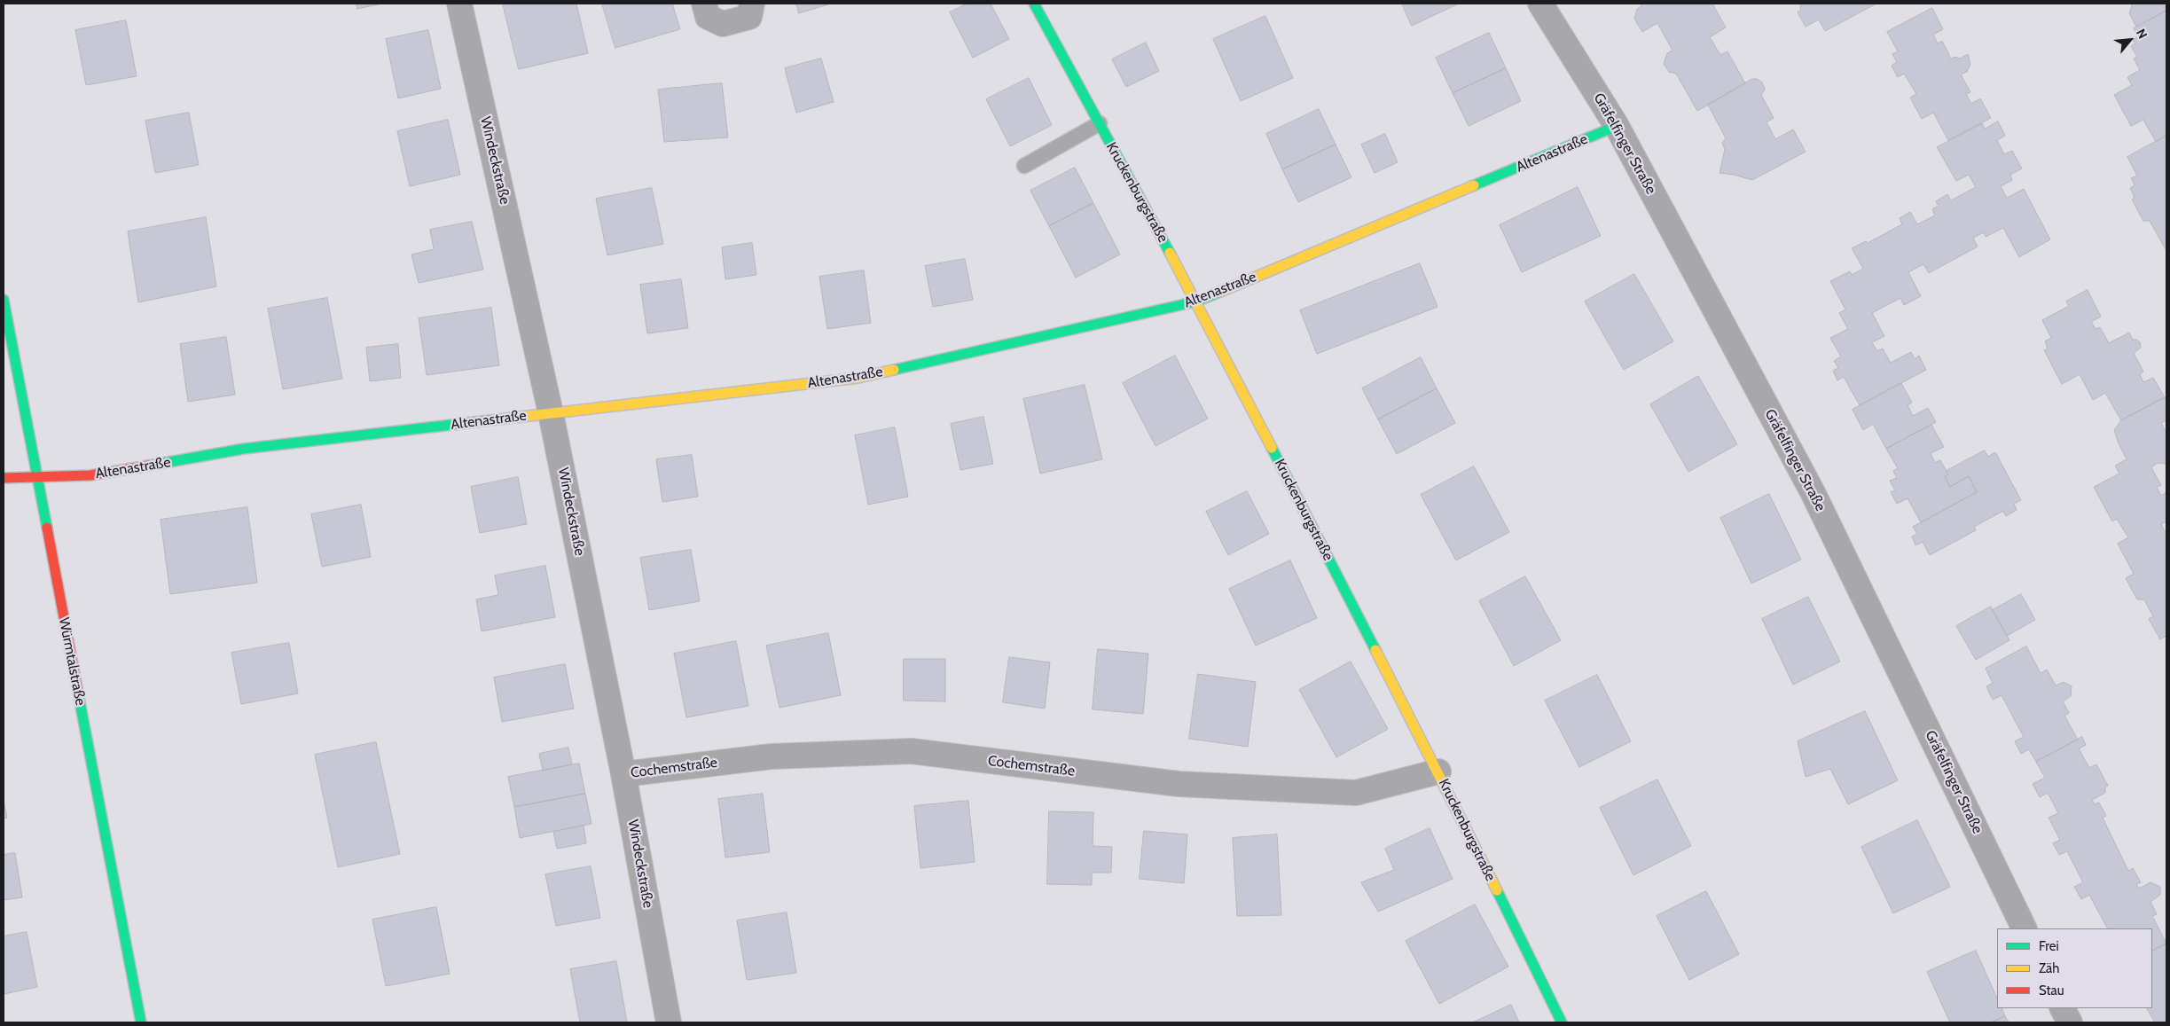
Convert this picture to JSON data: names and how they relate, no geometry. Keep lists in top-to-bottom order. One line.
{"streets":{"street":["Gräfelfinger Straße","Altenastraße","Windeckstraße","Kruckenburgstraße","Würmtalstraße","Cochemstraße"]},"crossings":[["Gräfelfinger Straße","Altenastraße"],["Altenastraße","Windeckstraße"],["Altenastraße","Kruckenburgstraße"],["Altenastraße","Würmtalstraße"],["Windeckstraße","Cochemstraße"],["Kruckenburgstraße","Cochemstraße"]],"legend":["Frei","Zäh","Stau"],"north":"top right"}
